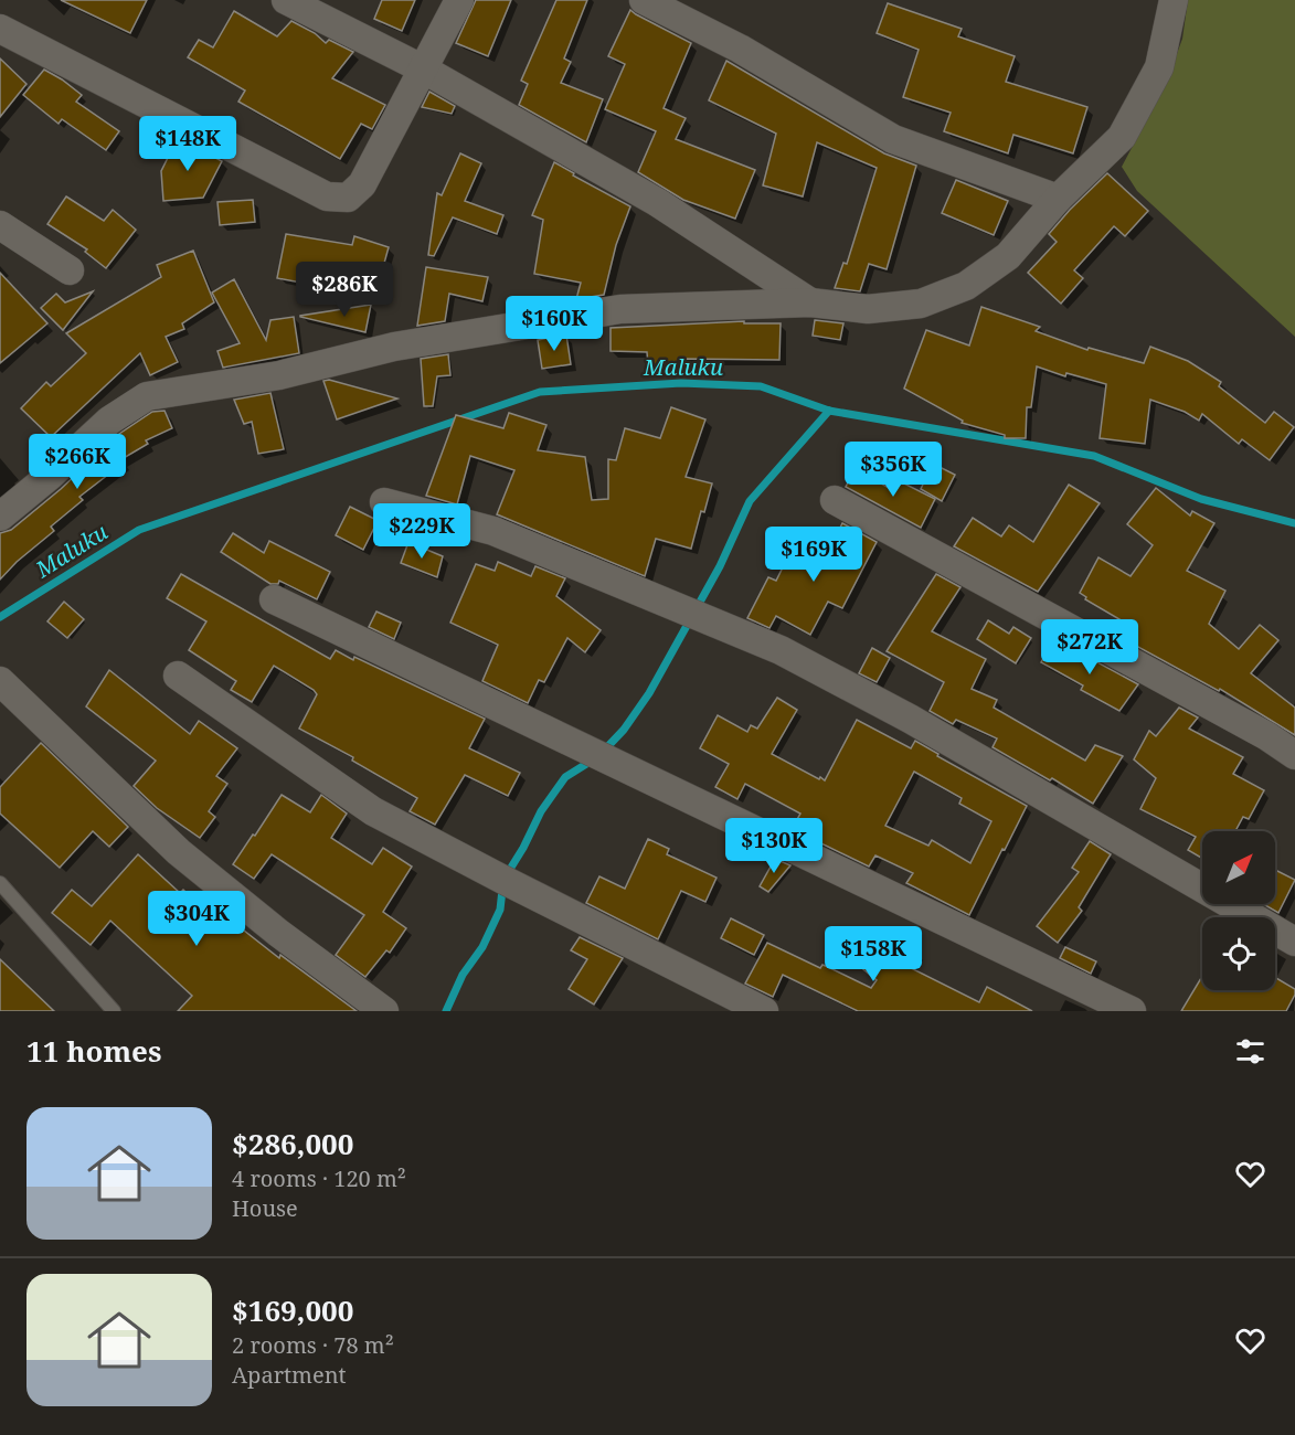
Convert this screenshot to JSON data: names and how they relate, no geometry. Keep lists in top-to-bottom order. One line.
{"water":["Maluku"],"north":"top right","page":{"price":["$148K","$286K","$160K","$266K","$356K","$229K","$169K","$272K","$130K","$304K","$158K"],"heading":"11 homes","list":[{"name":"$286,000","note":"4 rooms · 120 m² · House"},{"name":"$169,000","note":"2 rooms · 78 m² · Apartment"}]}}
